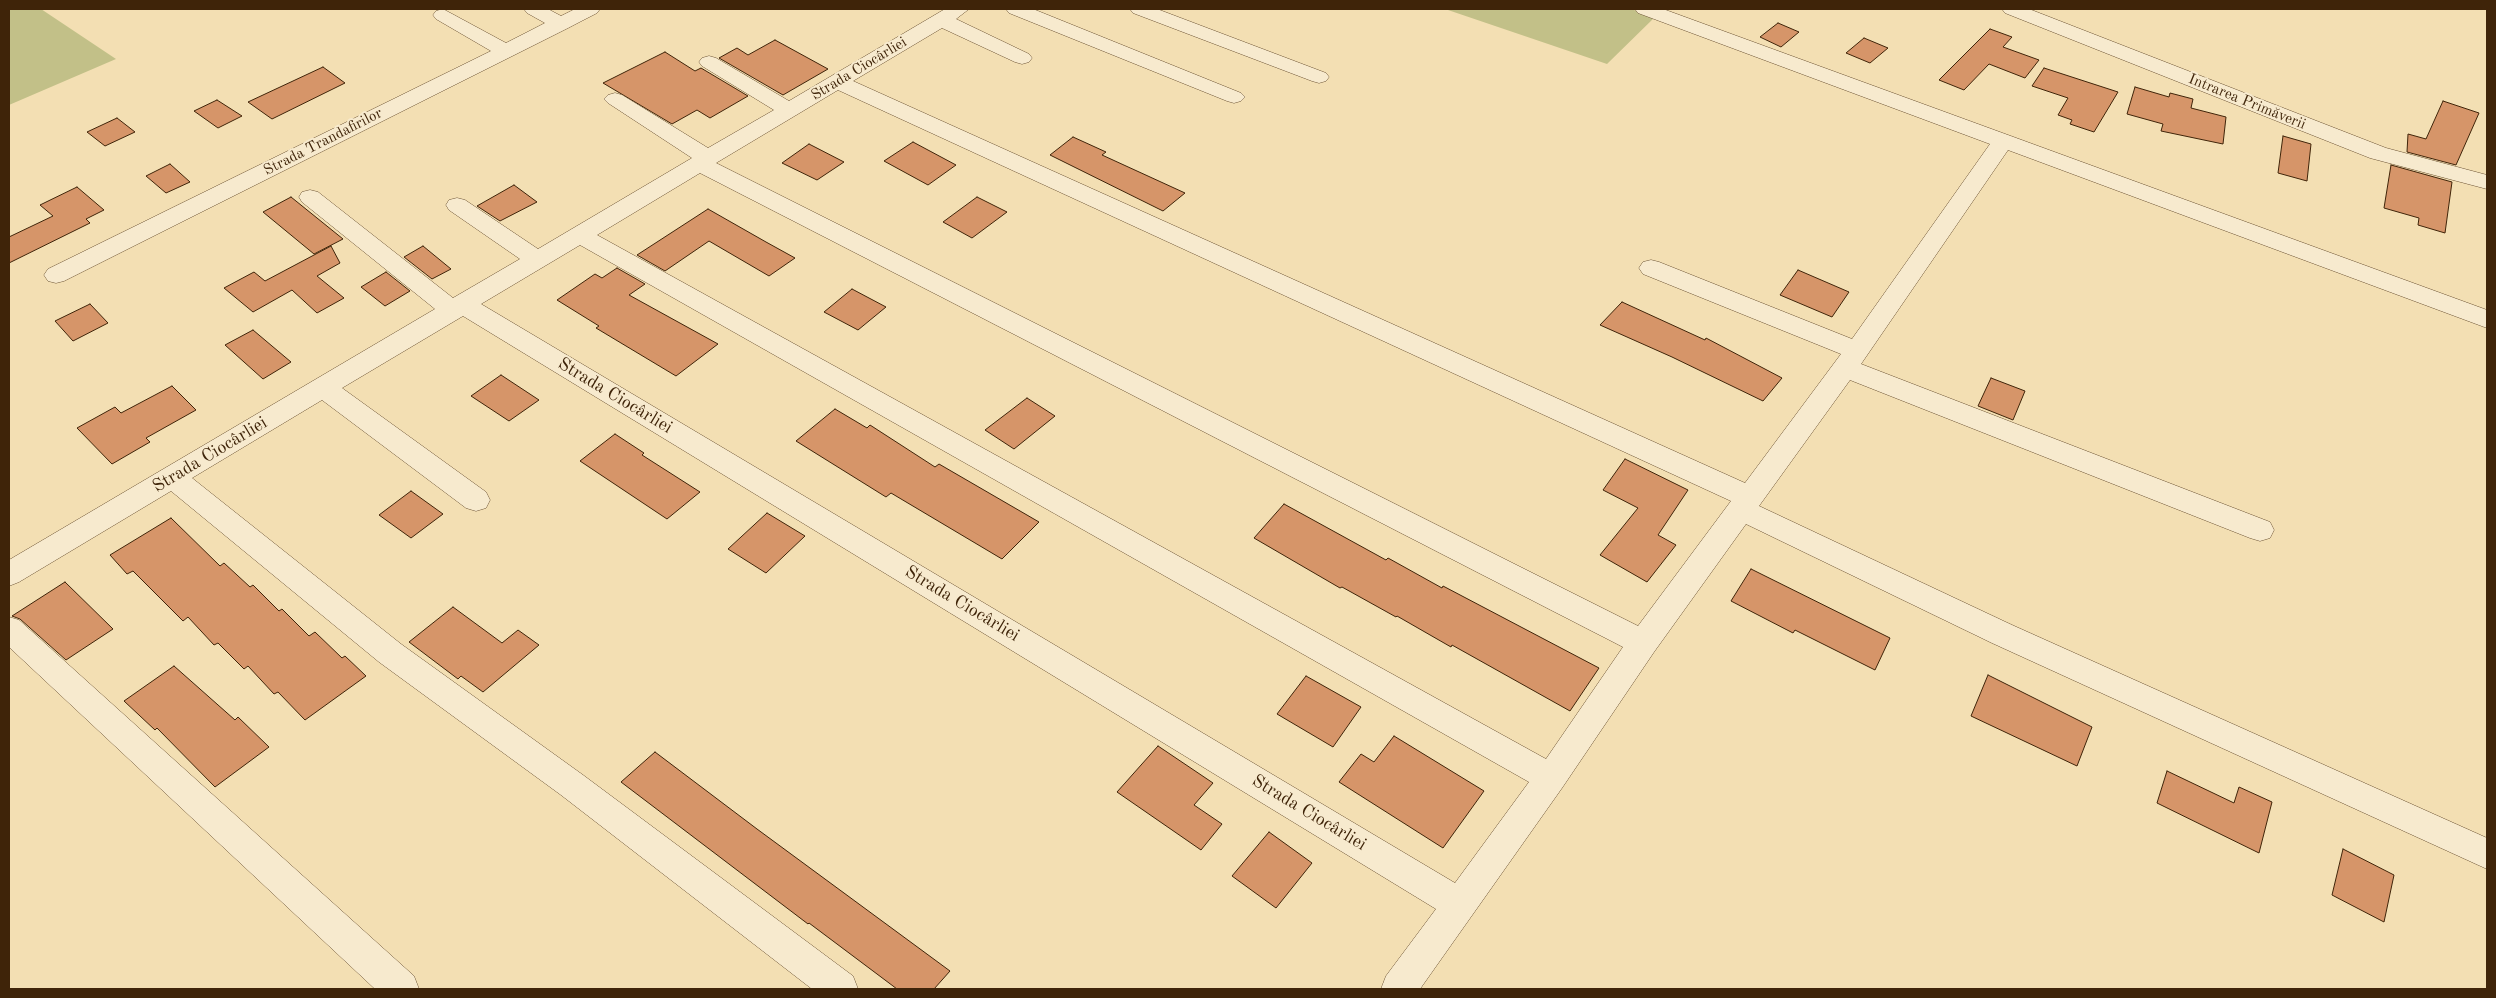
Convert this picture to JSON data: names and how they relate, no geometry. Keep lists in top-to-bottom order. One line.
{"streets":{"street":["Strada Ciocârliei","Intrarea Primăverii","Strada Trandafirilor"]}}
